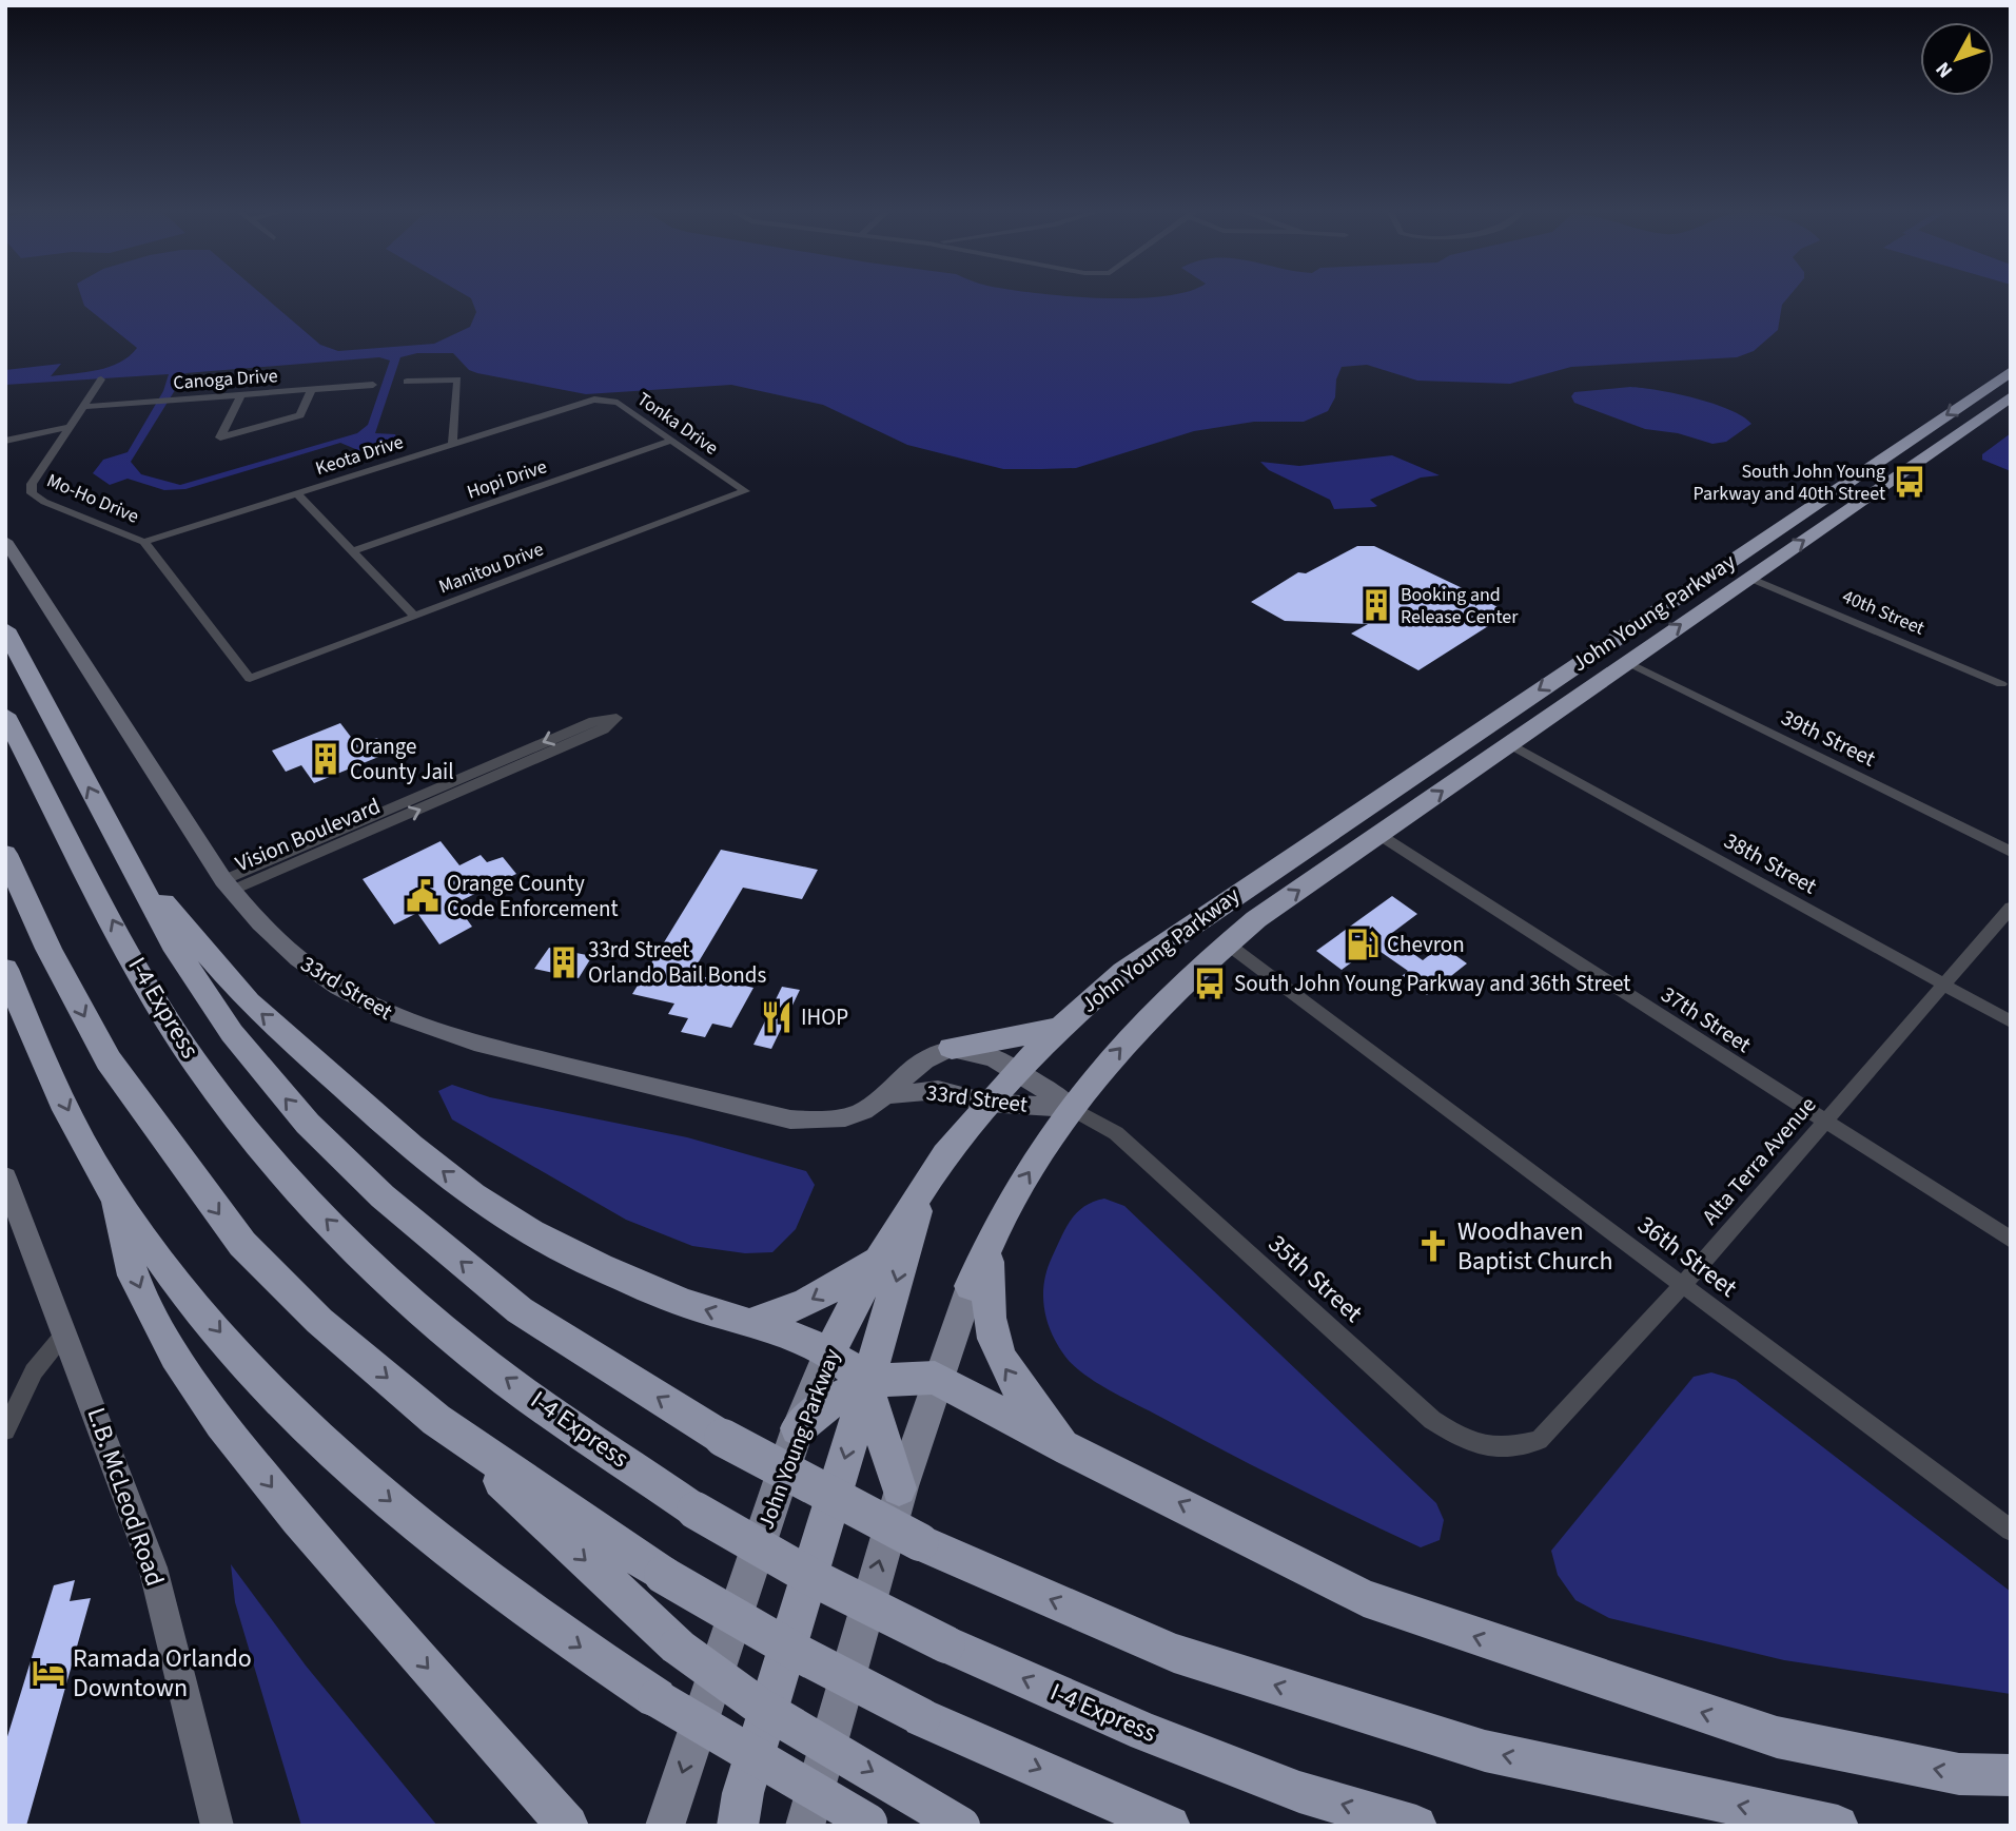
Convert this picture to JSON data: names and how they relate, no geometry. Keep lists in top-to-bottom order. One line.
{"streets":{"highway":["John Young Parkway","I-4 Express"],"street":["Canoga Drive","Tonka Drive","Keota Drive","Hopi Drive","Mo-Ho Drive","Manitou Drive","40th Street","39th Street","Vision Boulevard","38th Street","33rd Street","37th Street","Alta Terra Avenue","36th Street","35th Street","L.B. McLeod Road"]},"crossings":[["Canoga Drive","Mo-Ho Drive"],["Tonka Drive","Keota Drive"],["Tonka Drive","Hopi Drive"],["Tonka Drive","Manitou Drive"],["Keota Drive","Mo-Ho Drive"],["Mo-Ho Drive","Manitou Drive"],["John Young Parkway","40th Street"],["John Young Parkway","39th Street"],["John Young Parkway","38th Street"],["John Young Parkway","33rd Street"],["John Young Parkway","37th Street"],["John Young Parkway","36th Street"],["John Young Parkway","35th Street"],["Vision Boulevard","33rd Street"],["38th Street","Alta Terra Avenue"],["33rd Street","35th Street"],["37th Street","Alta Terra Avenue"],["Alta Terra Avenue","36th Street"],["Alta Terra Avenue","35th Street"]],"places":{"bus stop":["South John Young Parkway and 40th Street","South John Young Parkway and 36th Street"],"building":["Booking and Release Center","Orange County Jail","33rd Street Orlando Bail Bonds"],"public building":["Orange County Code Enforcement"],"fuel station":["Chevron"],"restaurant":["IHOP"],"church":["Woodhaven Baptist Church"],"hotel":["Ramada Orlando Downtown"]},"north":"bottom left"}
